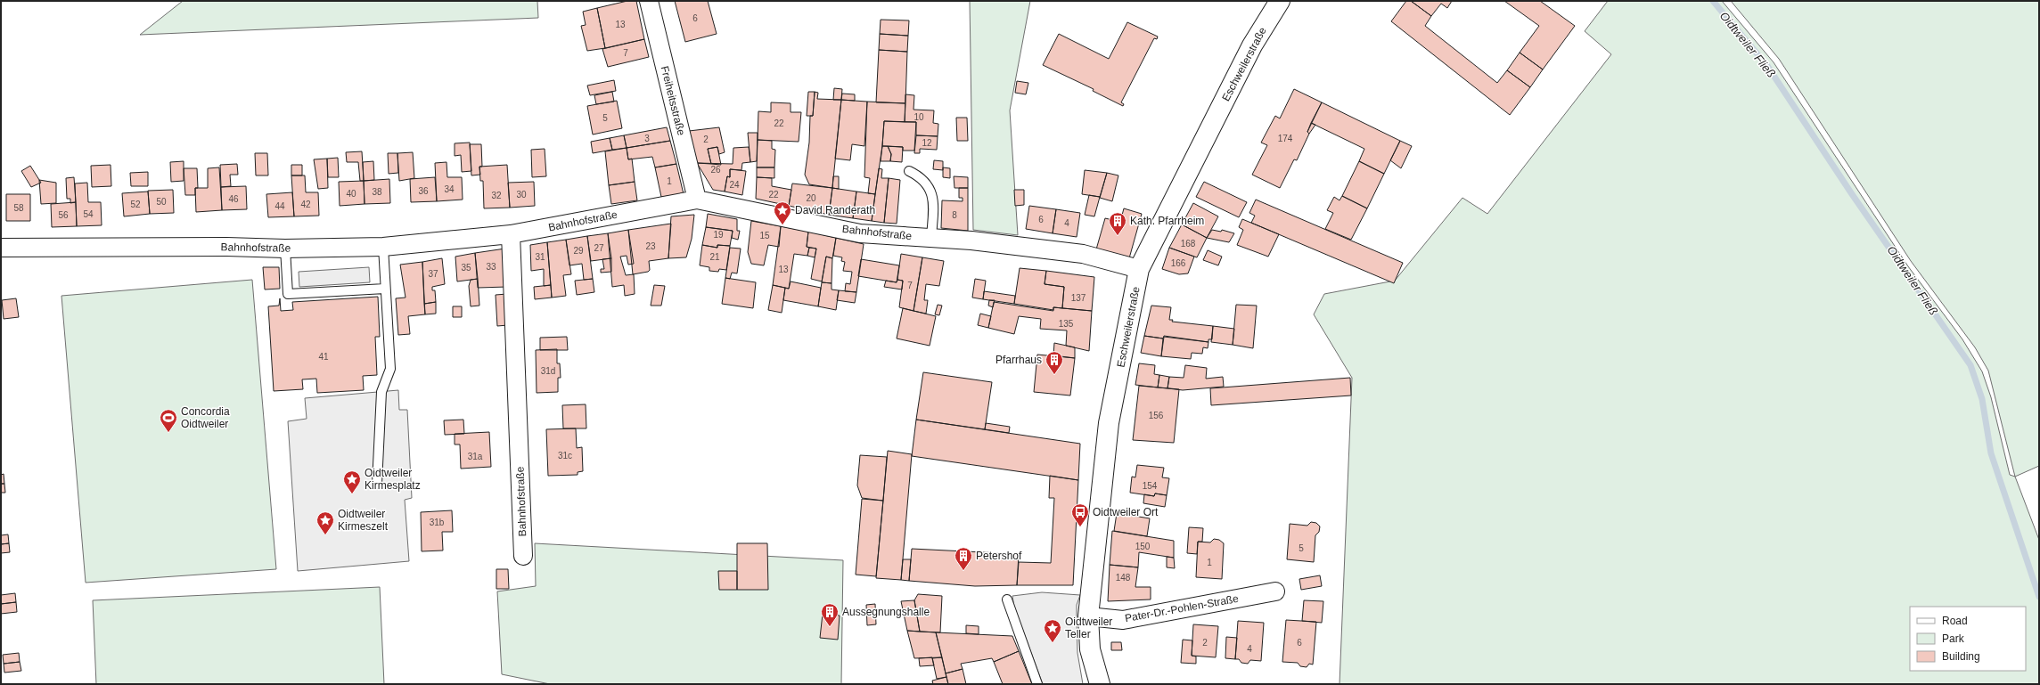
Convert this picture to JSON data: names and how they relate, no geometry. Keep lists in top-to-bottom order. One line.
{"streets":{"street":["Eschweilerstraße","Freiheitsstraße","Bahnhofstraße","Pater-Dr.-Pohlen-Straße"]},"crossings":[["Eschweilerstraße","Bahnhofstraße"],["Eschweilerstraße","Pater-Dr.-Pohlen-Straße"],["Freiheitsstraße","Bahnhofstraße"]],"water":["Oidtweiler Fließ"],"places":{"place":["David Randerath","Oidtweiler Kirmesplatz","Oidtweiler Kirmeszelt","Oidtweiler Teller"],"building":["Kath. Pfarrheim","Pfarrhaus","Petershof","Aussegnungshalle"],"sports":["Concordia Oidtweiler"],"bus stop":["Oidtweiler Ort"]},"house_numbers":["6","13","7","10","5","22","3","174","2","12","26","1","24","34","36","38","40","30","22","32","20","46","50","52","42","44","58","54","56","8","6","4","19","15","168","23","27","29","31","21","166","33","35","13","37","7","137","135","41","31d","156","31c","31a","154","31b","150","5","1","148","2","6","4"],"legend":["Road","Park","Building"]}
